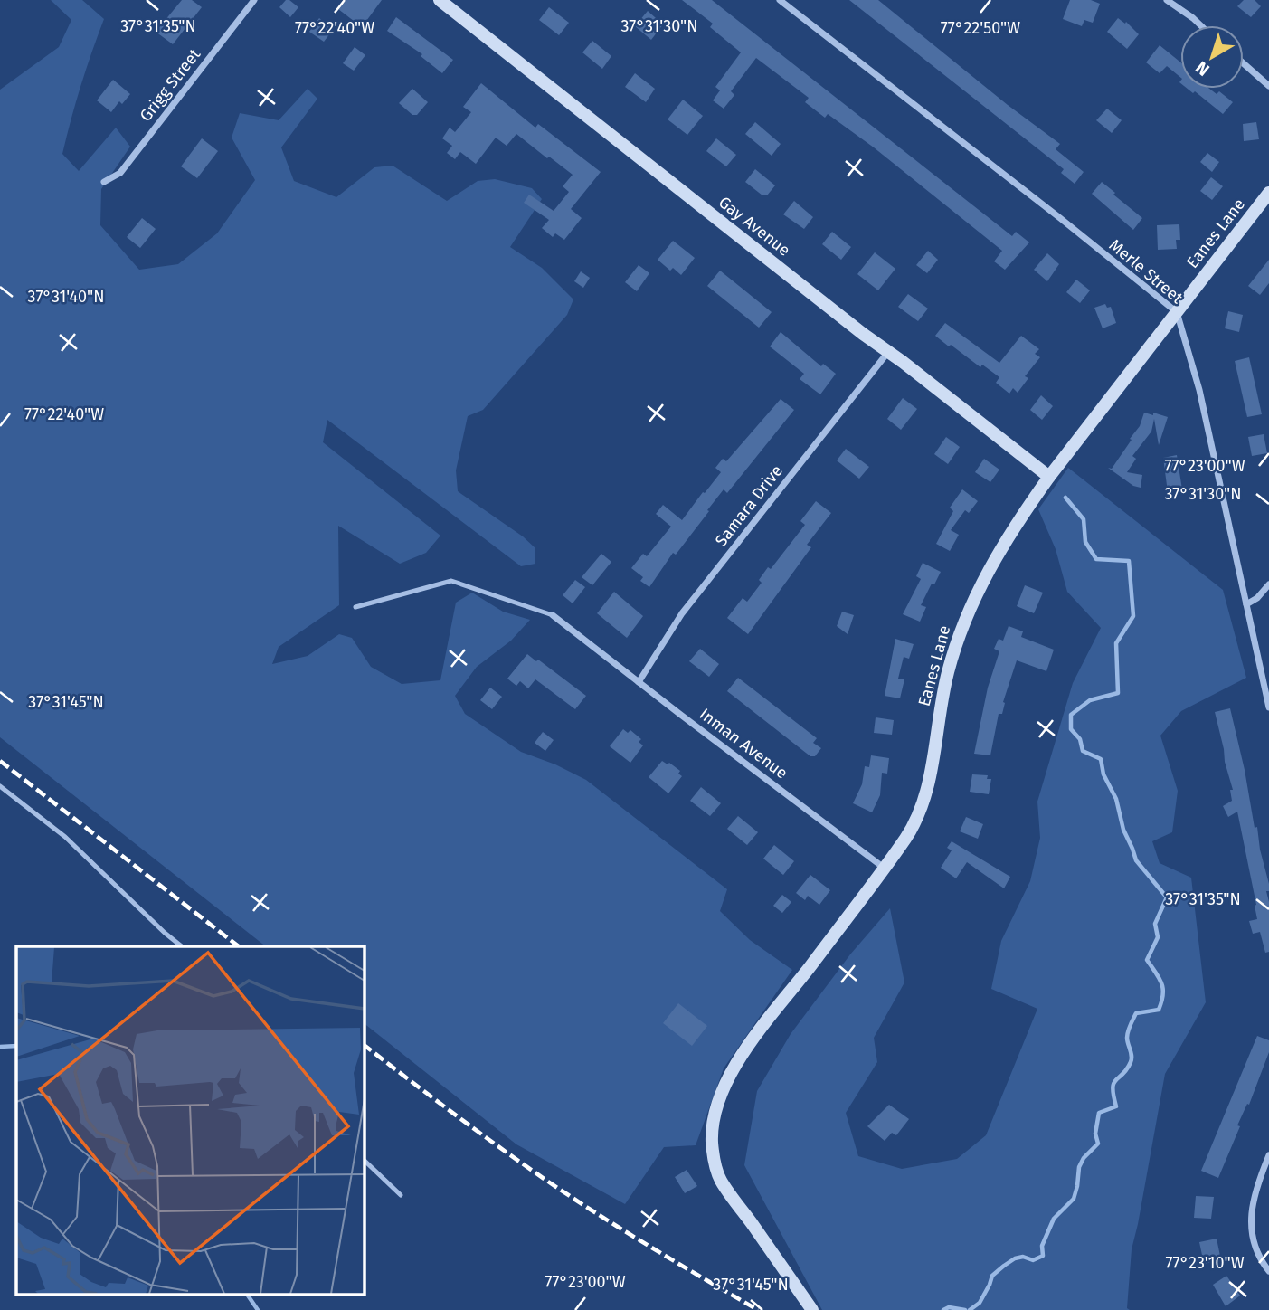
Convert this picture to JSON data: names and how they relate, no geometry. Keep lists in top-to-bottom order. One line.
{"streets":{"street":["Grigg Street","Gay Avenue","Eanes Lane","Merle Street","Samara Drive","Inman Avenue"]},"crossings":[["Gay Avenue","Eanes Lane"],["Gay Avenue","Samara Drive"],["Eanes Lane","Merle Street"],["Eanes Lane","Inman Avenue"],["Samara Drive","Inman Avenue"]],"north":"bottom left","coordinates":["37°31'35\"N","37°31'30\"N","77°22'40\"W","77°22'50\"W","37°31'40\"N","77°23'00\"W","37°31'45\"N","77°23'10\"W"]}
